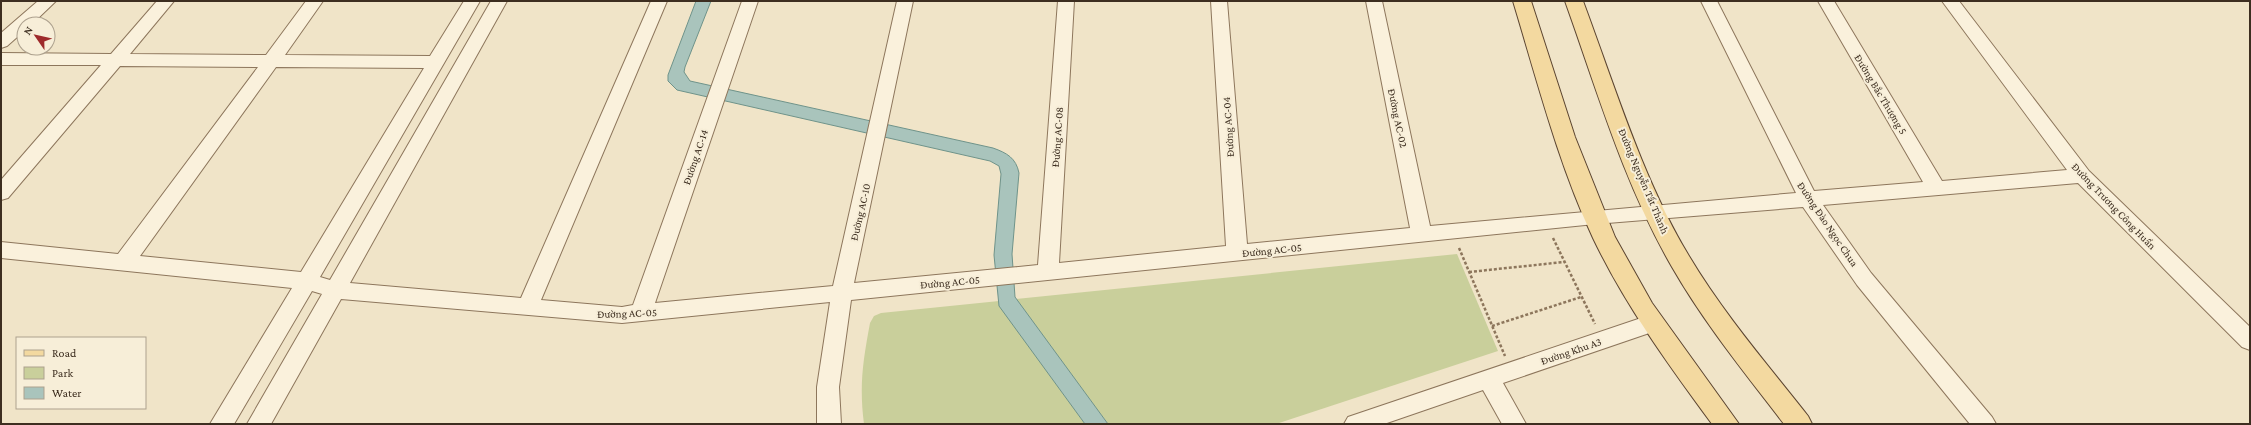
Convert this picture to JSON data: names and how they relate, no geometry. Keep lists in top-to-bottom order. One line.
{"streets":{"main road":["Đường Nguyễn Tất Thành"],"street":["Đường Bắc Thượng 5","Đường AC-02","Đường AC-04","Đường AC-08","Đường AC-14","Đường Trương Công Huấn","Đường AC-10","Đường Đào Ngọc Chua","Đường AC-05","Đường Khu A3"]},"crossings":[["Đường Bắc Thượng 5","Đường AC-05"],["Đường AC-02","Đường AC-05"],["Đường AC-04","Đường AC-05"],["Đường AC-08","Đường AC-05"],["Đường AC-14","Đường AC-05"],["Đường Nguyễn Tất Thành","Đường AC-05"],["Đường Trương Công Huấn","Đường AC-05"],["Đường AC-10","Đường AC-05"],["Đường Đào Ngọc Chua","Đường AC-05"]],"legend":["Road","Park","Water"],"north":"top left"}
